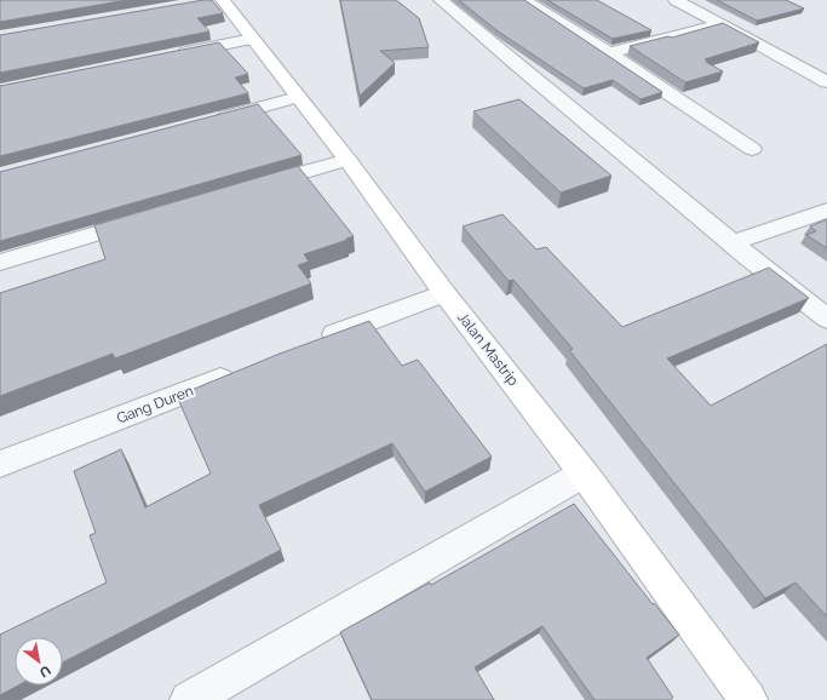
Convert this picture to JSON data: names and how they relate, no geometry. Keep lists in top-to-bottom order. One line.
{"streets":{"main road":["Jalan Mastrip"],"street":["Gang Duren"]},"north":"bottom right"}
